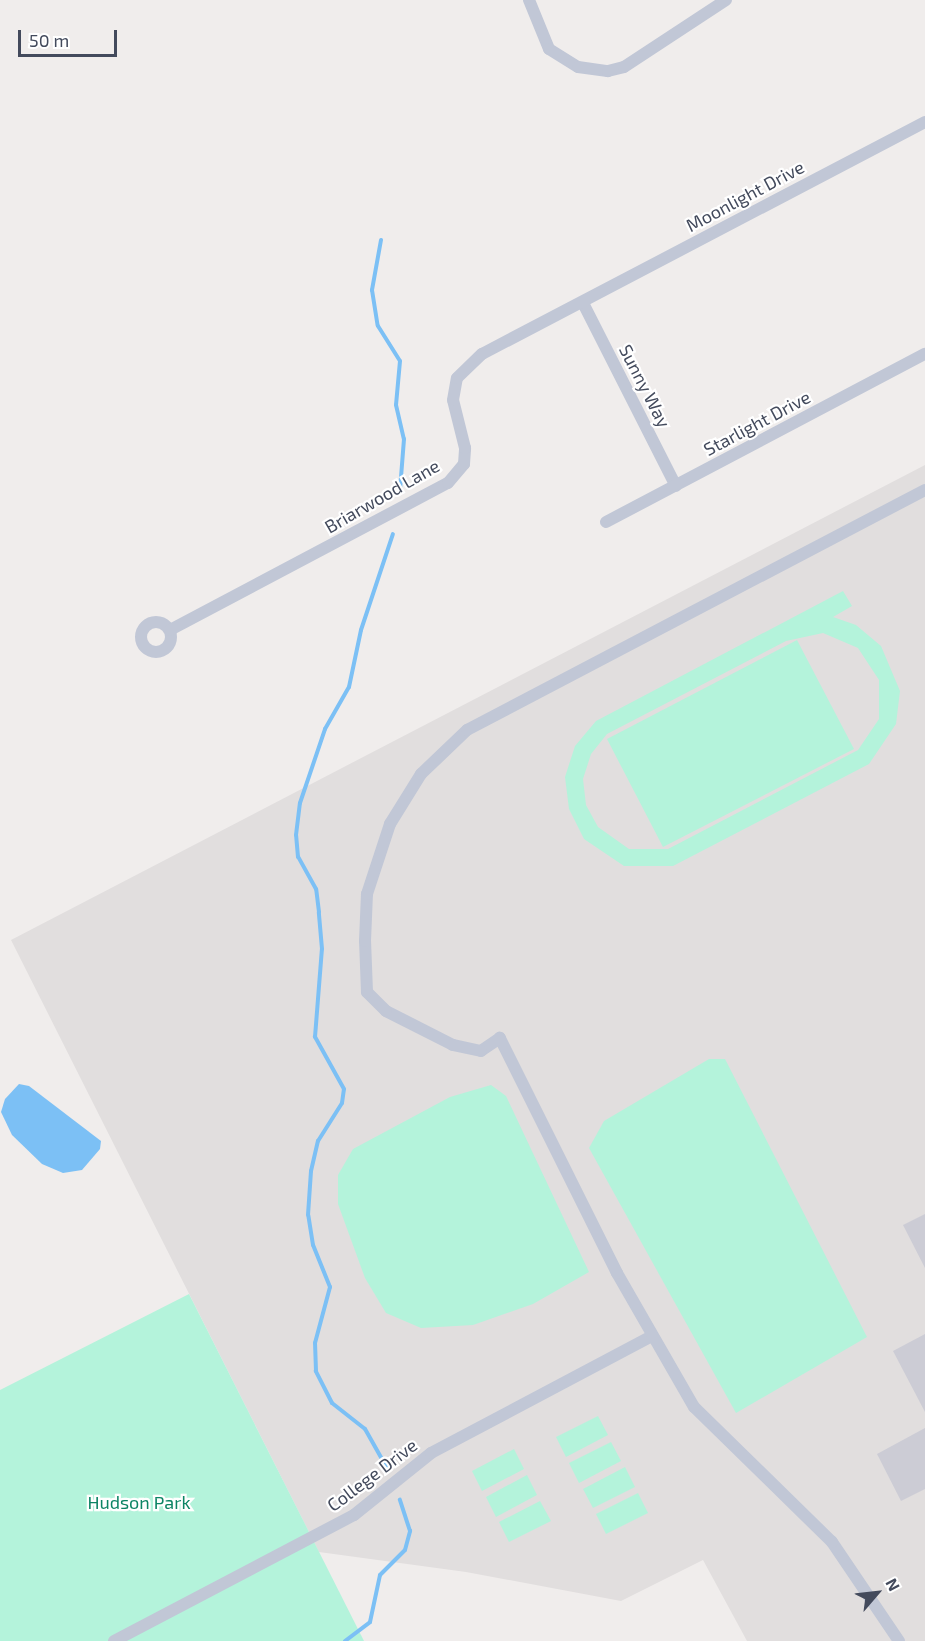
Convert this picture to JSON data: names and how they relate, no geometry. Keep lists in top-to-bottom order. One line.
{"streets":{"street":["Moonlight Drive","Sunny Way","Starlight Drive","Briarwood Lane","College Drive"]},"crossings":[["Moonlight Drive","Sunny Way"],["Moonlight Drive","Briarwood Lane"],["Sunny Way","Starlight Drive"],["Sunny Way","Briarwood Lane"]],"parks":["Hudson Park"],"scale_bar":"50 m","north":"top right"}
